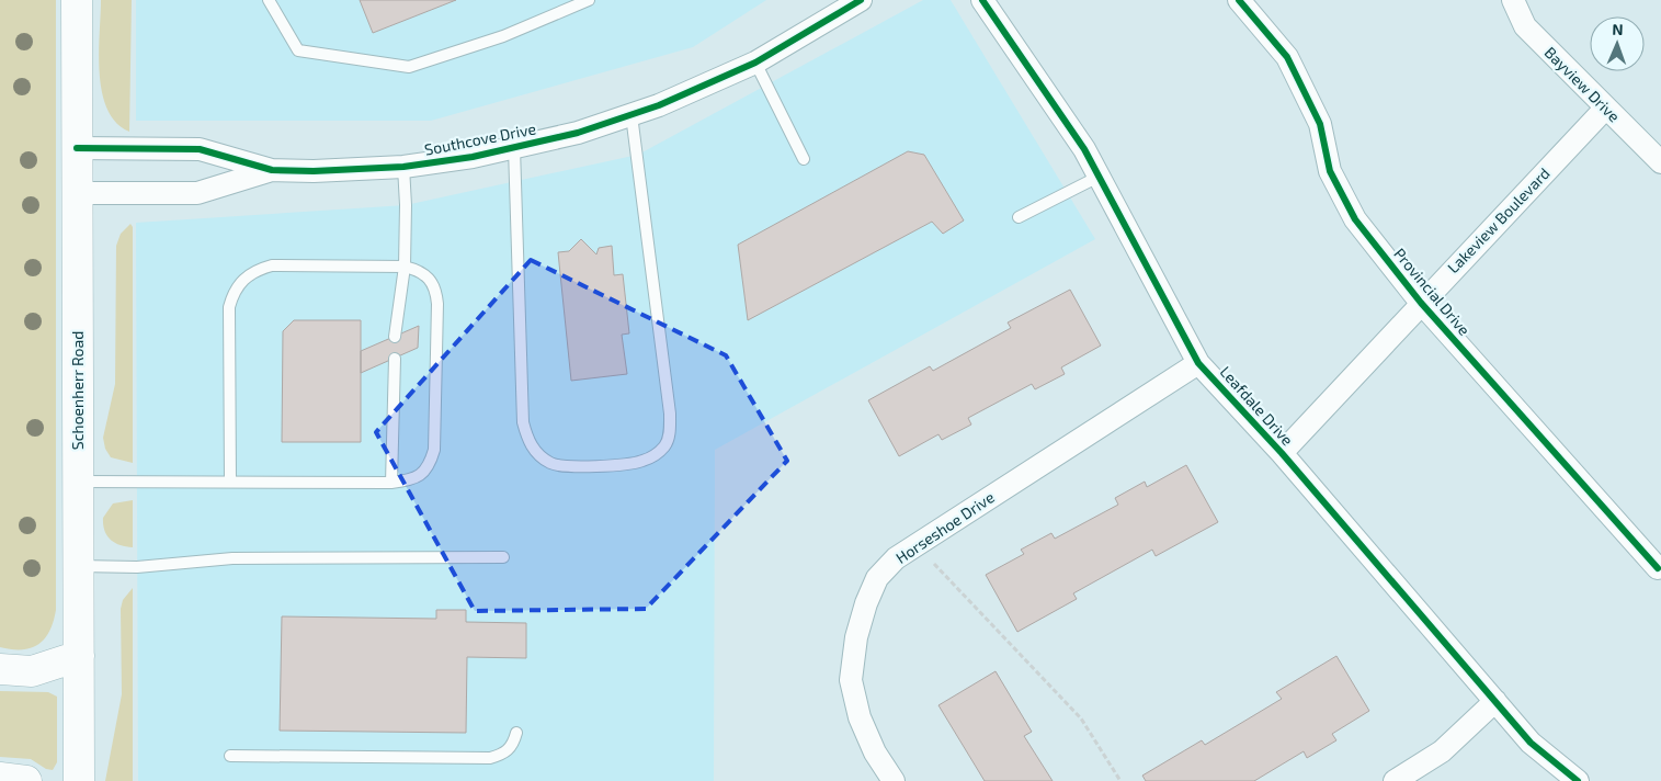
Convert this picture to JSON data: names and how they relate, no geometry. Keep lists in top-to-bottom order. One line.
{"streets":{"main road":["Schoenherr Road"],"street":["Bayview Drive","Southcove Drive","Lakeview Boulevard","Provincial Drive","Leafdale Drive","Horseshoe Drive"]},"crossings":[["Bayview Drive","Lakeview Boulevard"],["Southcove Drive","Schoenherr Road"],["Lakeview Boulevard","Provincial Drive"],["Lakeview Boulevard","Leafdale Drive"],["Leafdale Drive","Horseshoe Drive"]],"north":"top"}
